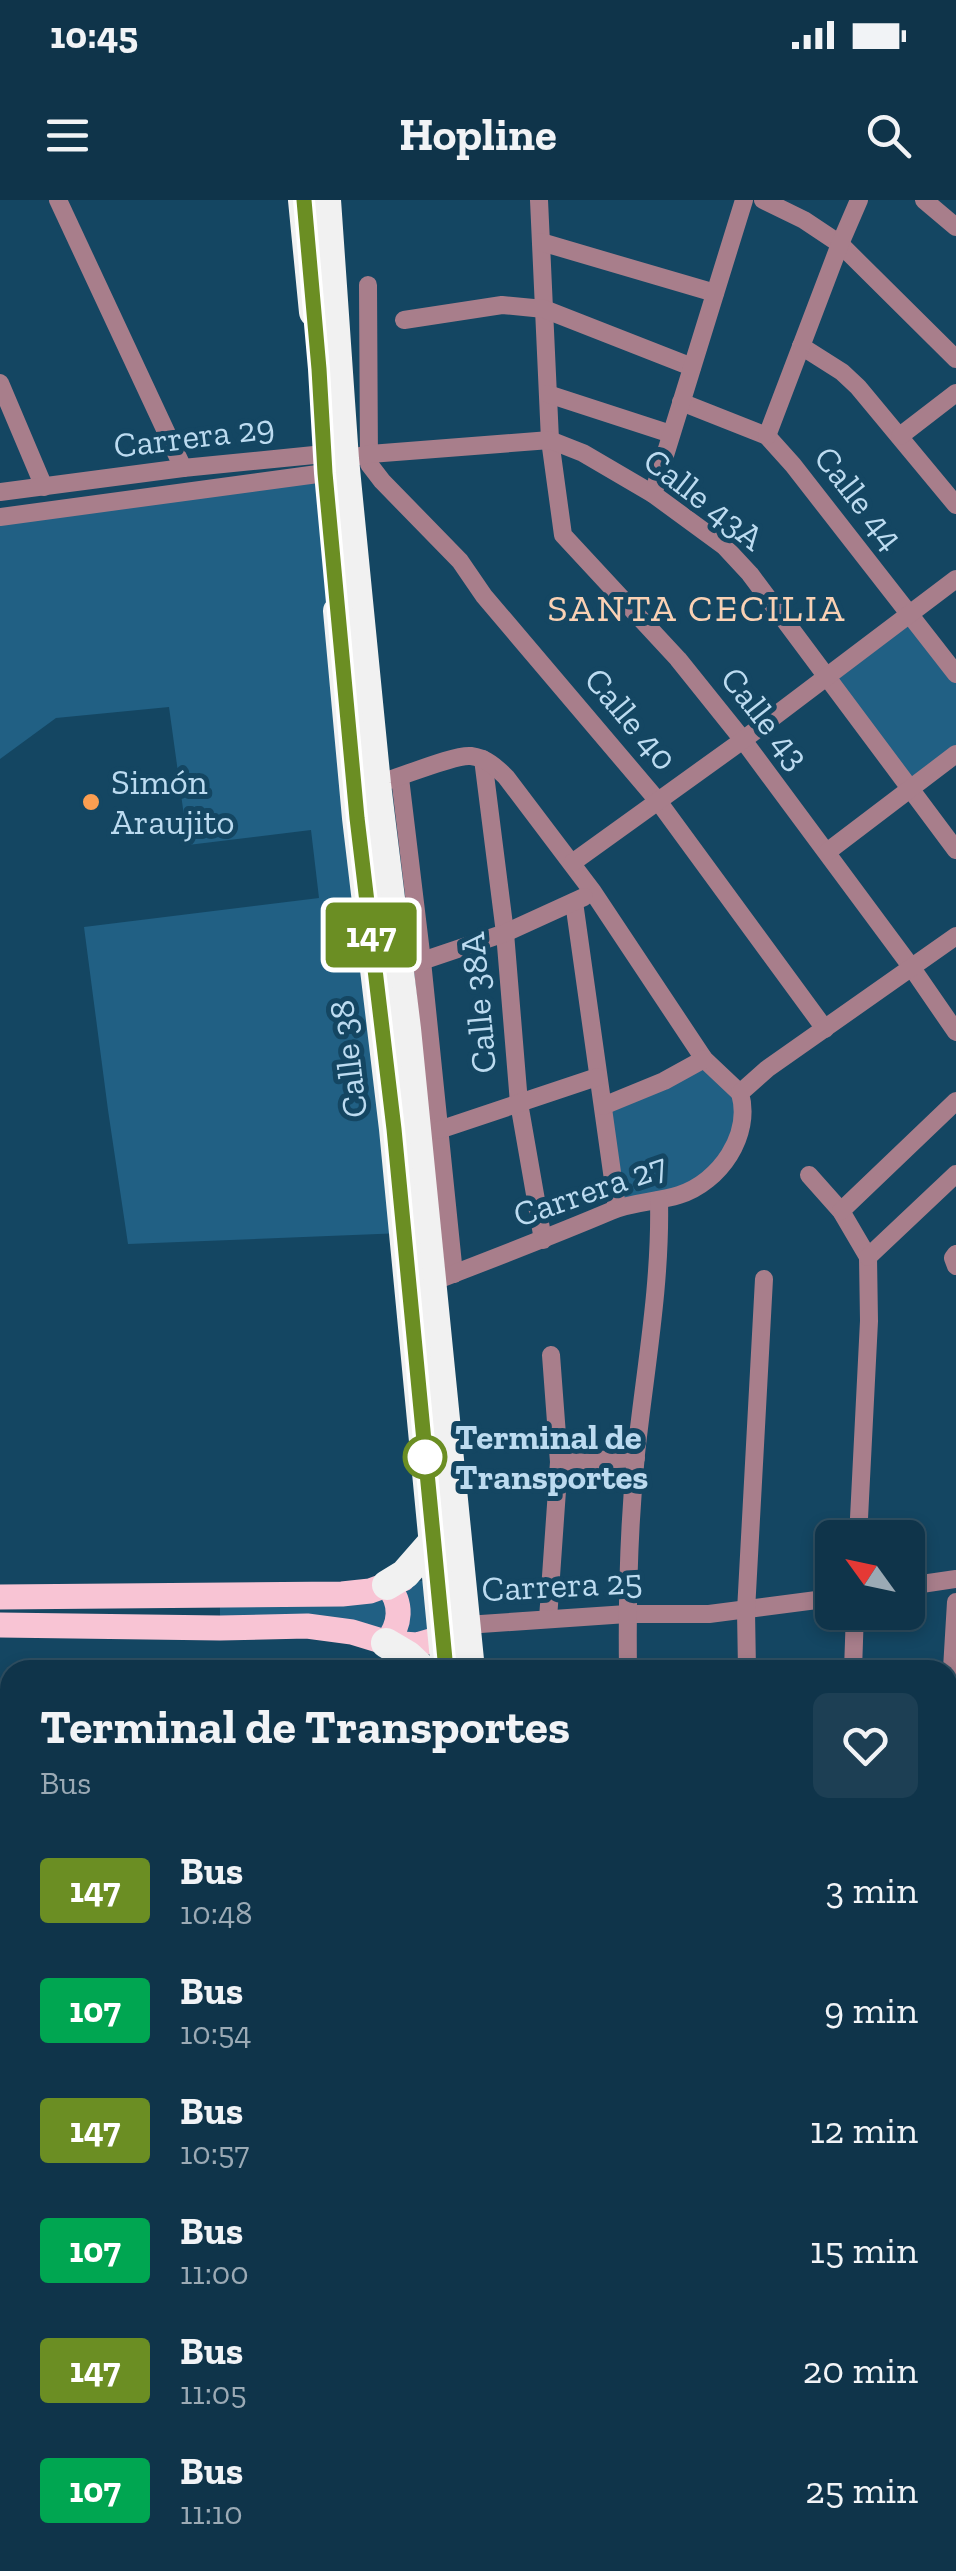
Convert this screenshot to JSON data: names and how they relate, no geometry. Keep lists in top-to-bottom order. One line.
{"streets":{"highway":["Calle 38"],"main road":["Carrera 25"],"street":["Carrera 29","Calle 44","Calle 43A","Calle 43","Calle 40","Calle 38A","Carrera 27"]},"crossings":[["Carrera 29","Calle 43A"],["Carrera 29","Calle 40"],["Carrera 29","Calle 38"],["Calle 43A","Calle 43"],["Calle 43A","Calle 40"],["Calle 43A","Calle 38"],["Calle 40","Calle 38"],["Calle 38A","Carrera 27"],["Calle 38","Carrera 27"],["Calle 38","Carrera 25"]],"districts":["SANTA CECILIA"],"places":["Simón Araujito","Terminal de Transportes"],"lines":["bus line 147"],"north":"top left","page":{"status":"10:45","header":"Hopline","on_map":"147","heading":["Terminal de Transportes","Bus"],"list":[{"mark":"147","name":"Bus","note":"10:48","value":"3 min"},{"mark":"107","name":"Bus","note":"10:54","value":"9 min"},{"mark":"147","name":"Bus","note":"10:57","value":"12 min"},{"mark":"107","name":"Bus","note":"11:00","value":"15 min"},{"mark":"147","name":"Bus","note":"11:05","value":"20 min"},{"mark":"107","name":"Bus","note":"11:10","value":"25 min"}]}}
